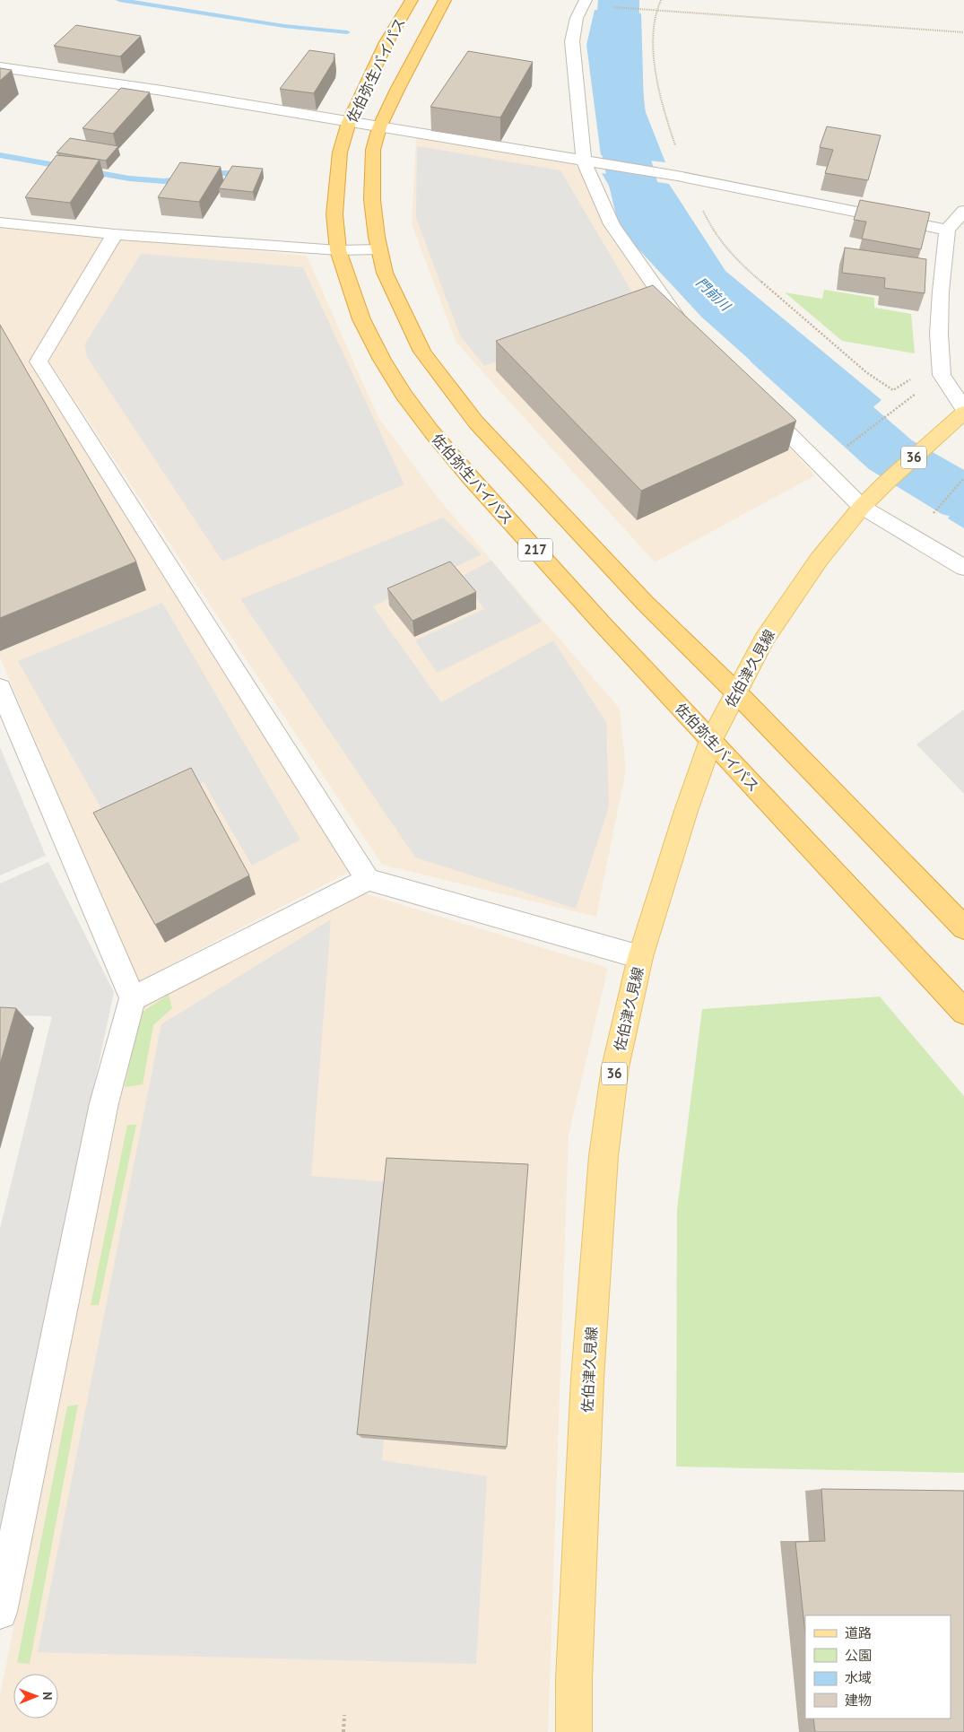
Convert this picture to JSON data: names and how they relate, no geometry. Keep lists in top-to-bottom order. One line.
{"streets":{"highway":["佐伯弥生バイパス","217"],"main road":["36","佐伯津久見線"]},"crossings":[["佐伯弥生バイパス","佐伯津久見線"]],"water":["門前川"],"legend":["道路","公園","水域","建物"],"north":"right"}
